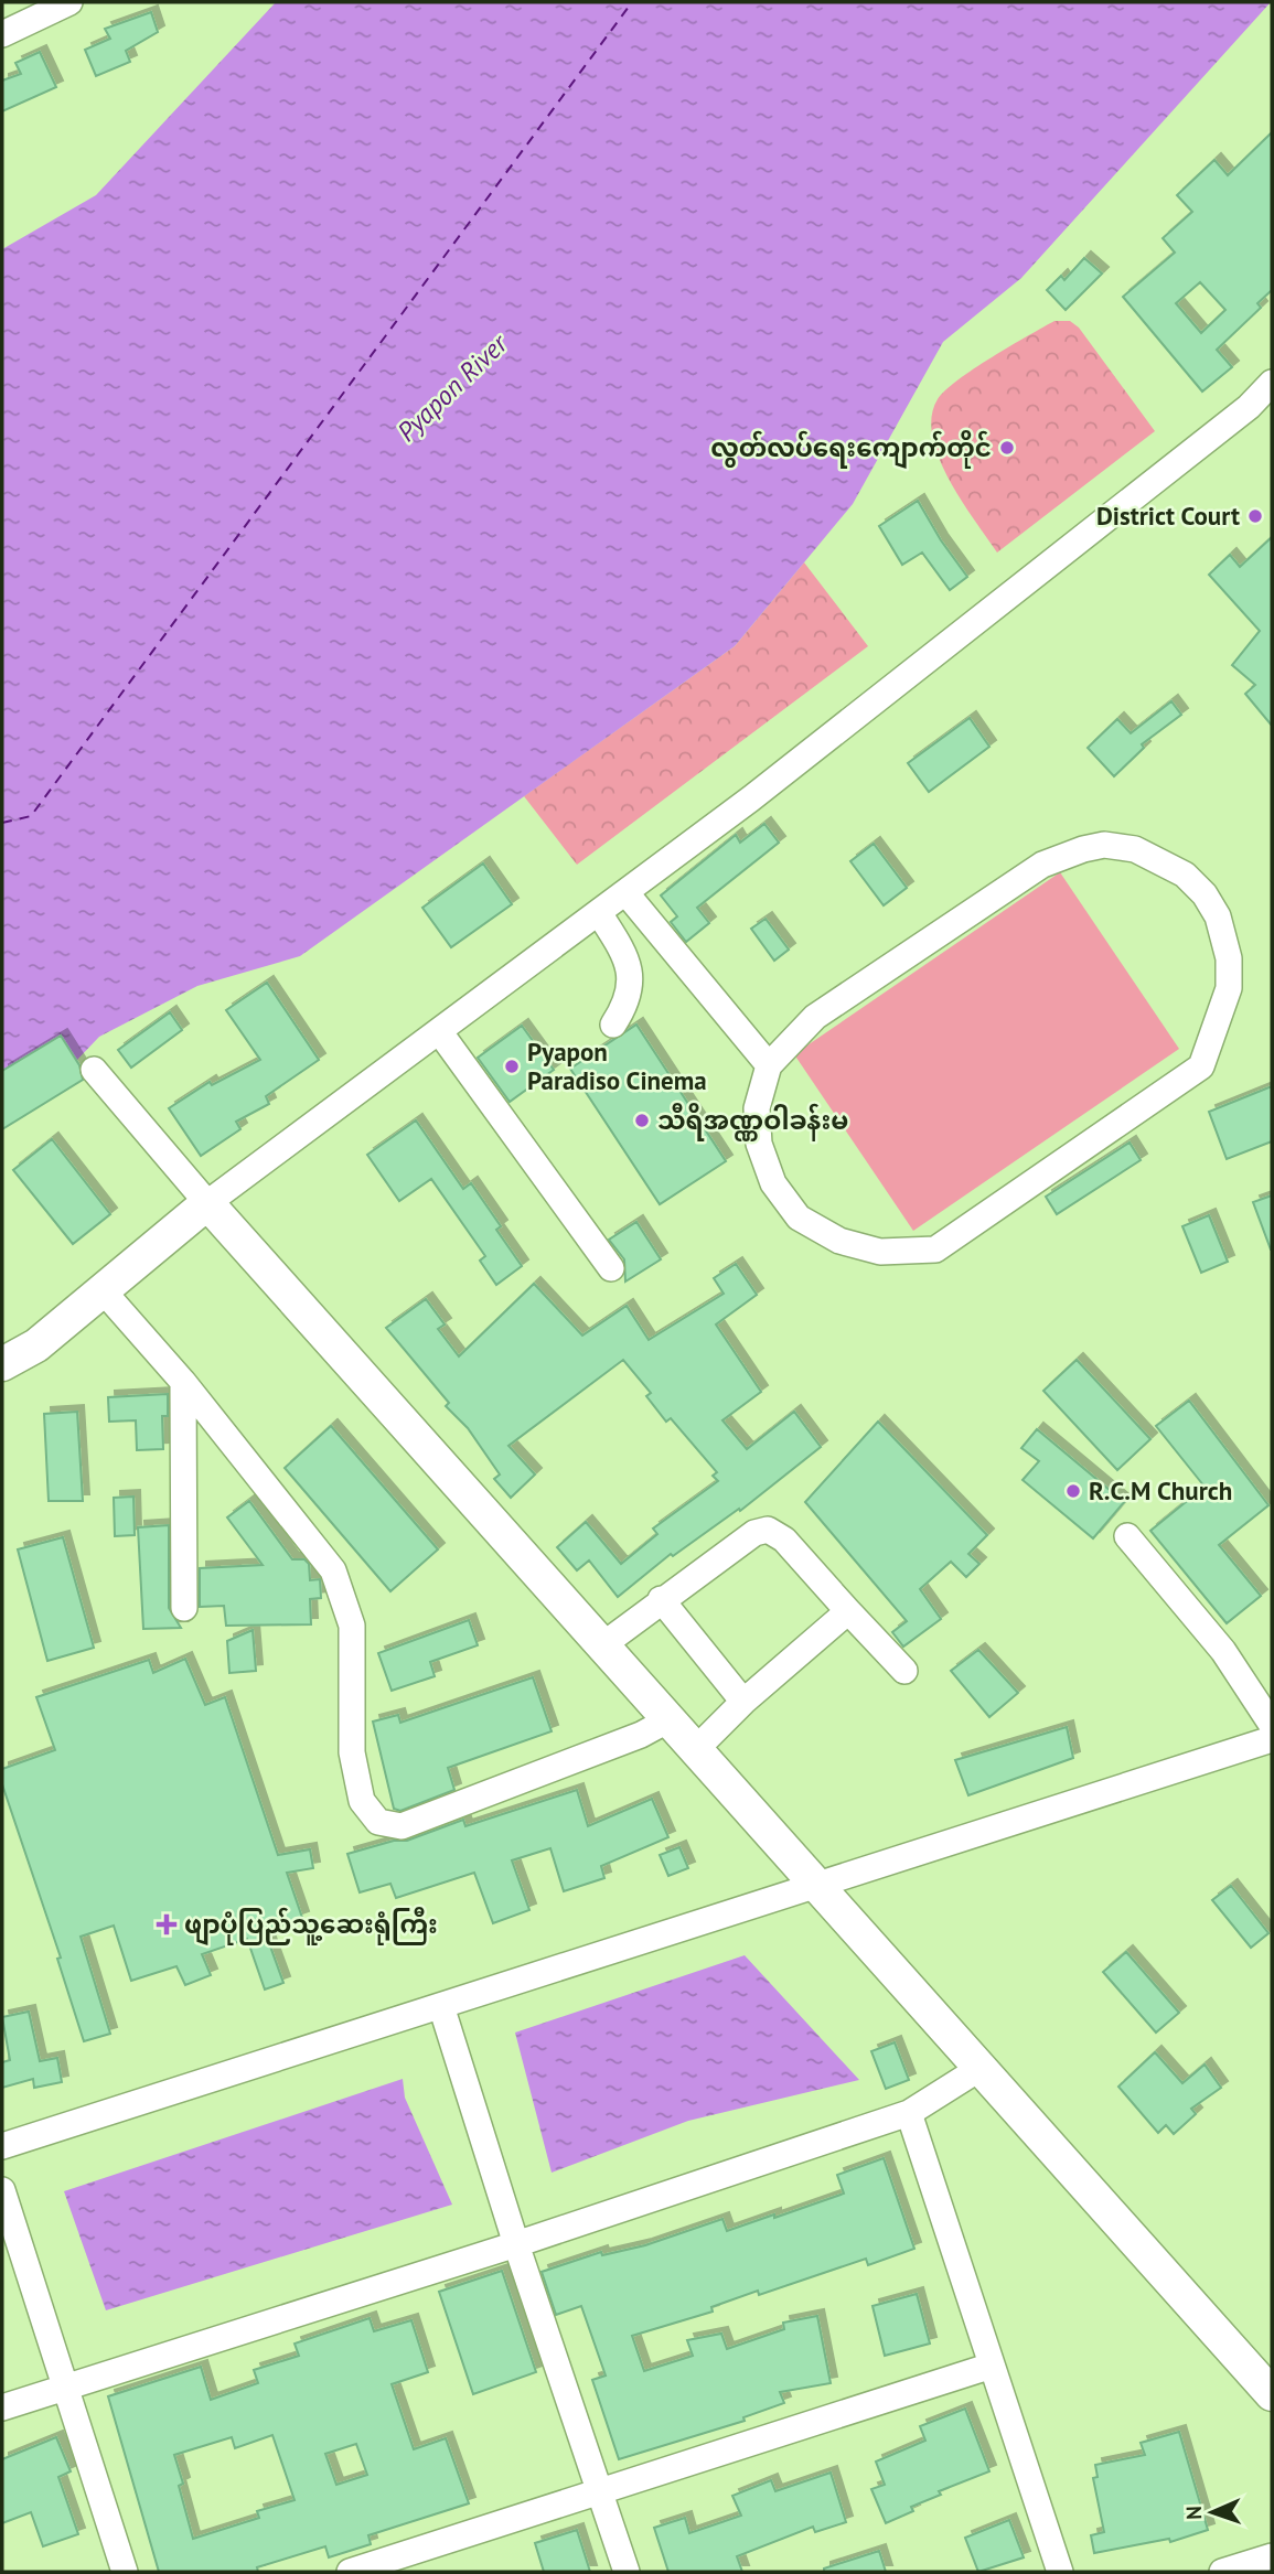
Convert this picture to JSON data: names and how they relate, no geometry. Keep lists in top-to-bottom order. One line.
{"water":["Pyapon River"],"places":{"other":["လွတ်လပ်ရေးကျောက်တိုင်","District Court","Pyapon Paradiso Cinema","သီရိအဏ္ဏဝါခန်းမ","R.C.M Church"],"health":["ဖျာပုံပြည်သူ့ဆေးရုံကြီး"]},"north":"left"}
